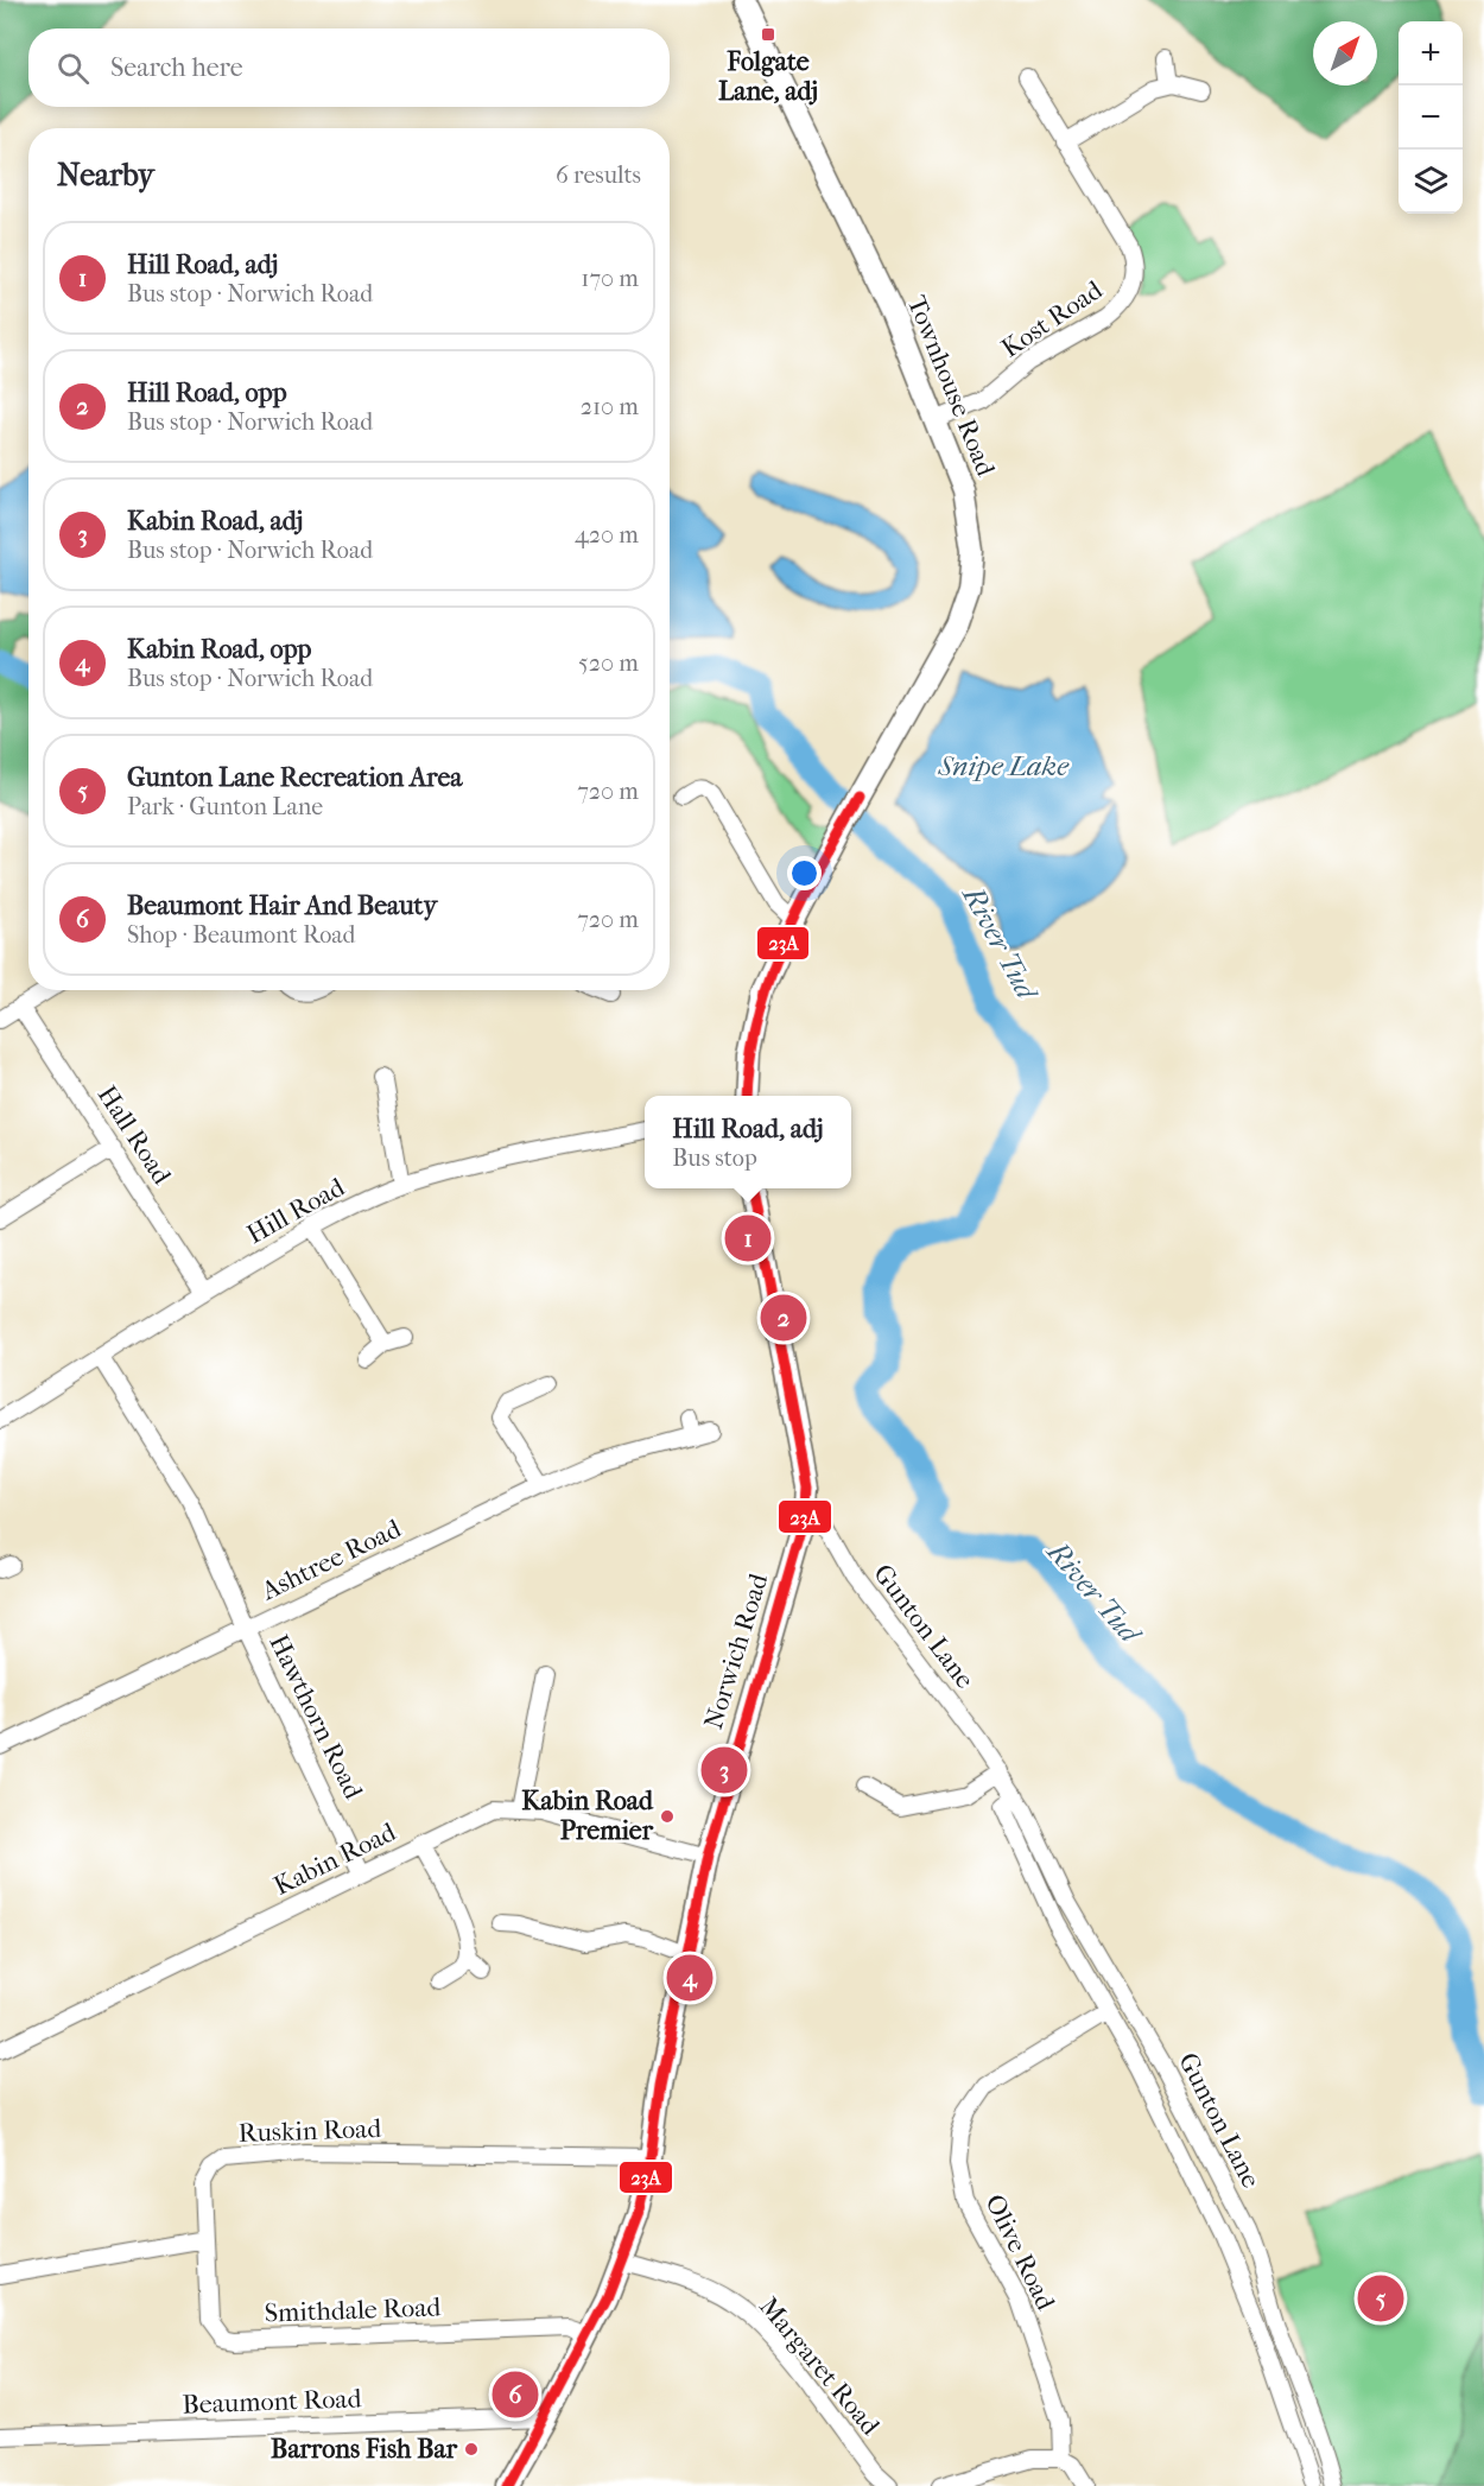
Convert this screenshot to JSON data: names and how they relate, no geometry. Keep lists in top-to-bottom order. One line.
{"streets":{"street":["Kost Road","Townhouse Road","Hall Road","Hill Road","Ashtree Road","Gunton Lane","Norwich Road","Hawthorn Road","Kabin Road","Ruskin Road","Olive Road","Smithdale Road","Margaret Road","Beaumont Road"]},"crossings":[["Kost Road","Townhouse Road"],["Hall Road","Hill Road"],["Hill Road","Hawthorn Road"],["Ashtree Road","Hawthorn Road"],["Gunton Lane","Norwich Road"],["Gunton Lane","Olive Road"],["Norwich Road","Kabin Road"],["Norwich Road","Ruskin Road"],["Norwich Road","Smithdale Road"],["Norwich Road","Margaret Road"],["Norwich Road","Beaumont Road"],["Hawthorn Road","Kabin Road"],["Ruskin Road","Smithdale Road"]],"water":["Snipe Lake","River Tud"],"places":{"transit":["Folgate Lane, adj"],"other":["Kabin Road Premier","Barrons Fish Bar"]},"lines":["transit line 23A"],"north":"top right","page":{"map_buttons":["+","−"],"search":"Search here","heading":["Nearby","6 results"],"list":[{"mark":"1","name":"Hill Road, adj","note":"Bus stop · Norwich Road","value":"170 m"},{"mark":"2","name":"Hill Road, opp","note":"Bus stop · Norwich Road","value":"210 m"},{"mark":"3","name":"Kabin Road, adj","note":"Bus stop · Norwich Road","value":"420 m"},{"mark":"4","name":"Kabin Road, opp","note":"Bus stop · Norwich Road","value":"520 m"},{"mark":"5","name":"Gunton Lane Recreation Area","note":"Park · Gunton Lane","value":"720 m"},{"mark":"6","name":"Beaumont Hair And Beauty","note":"Shop · Beaumont Road","value":"720 m"}],"popup":["Hill Road, adj","Bus stop"],"pins":["1","2","3","4","5","6"]}}
